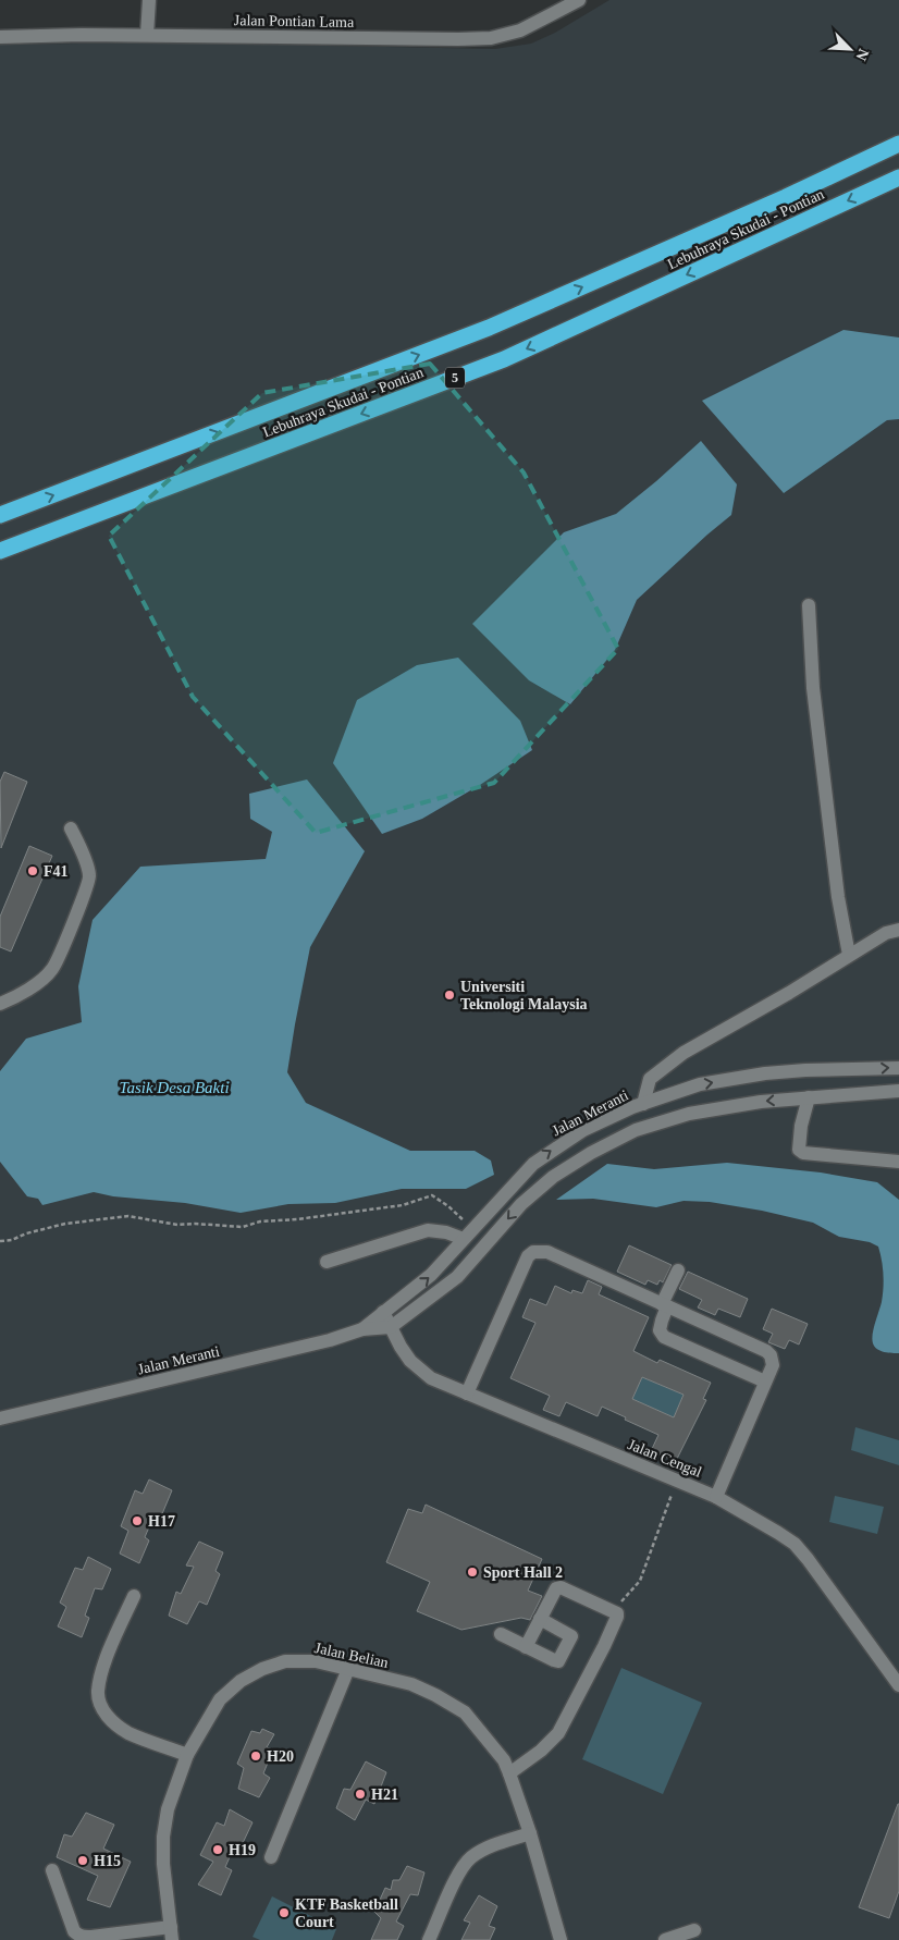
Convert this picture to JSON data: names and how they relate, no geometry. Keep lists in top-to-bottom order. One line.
{"streets":{"highway":["Lebuhraya Skudai - Pontian","5"],"street":["Jalan Pontian Lama","Jalan Meranti","Jalan Cengal","Jalan Belian"]},"crossings":[["Jalan Meranti","Jalan Cengal"]],"water":["Tasik Desa Bakti"],"places":["F41","Universiti Teknologi Malaysia","H17","Sport Hall 2","H20","H21","H19","H15","KTF Basketball Court"],"north":"bottom right"}
